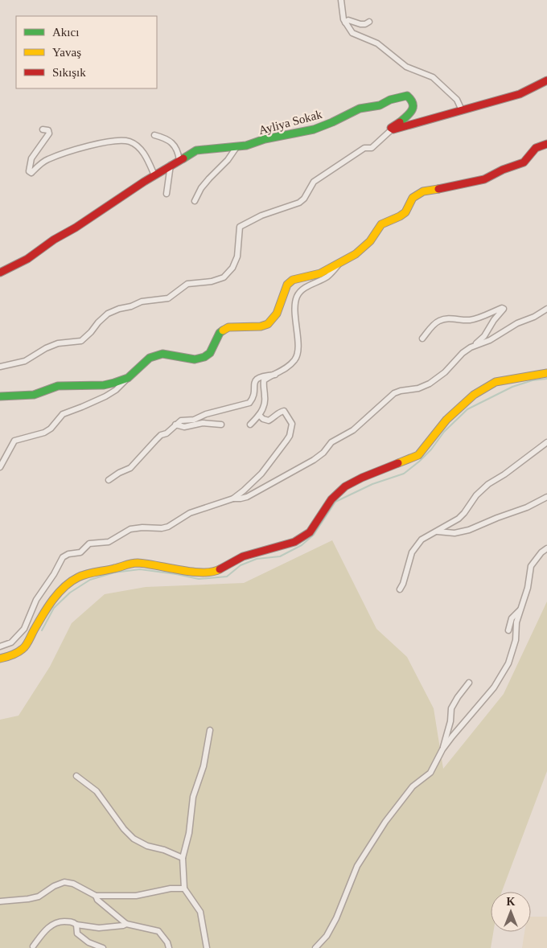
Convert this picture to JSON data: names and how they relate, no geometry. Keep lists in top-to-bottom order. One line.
{"streets":{"street":["Ayliya Sokak"]},"legend":["Akıcı","Yavaş","Sıkışık"],"north":"top"}
